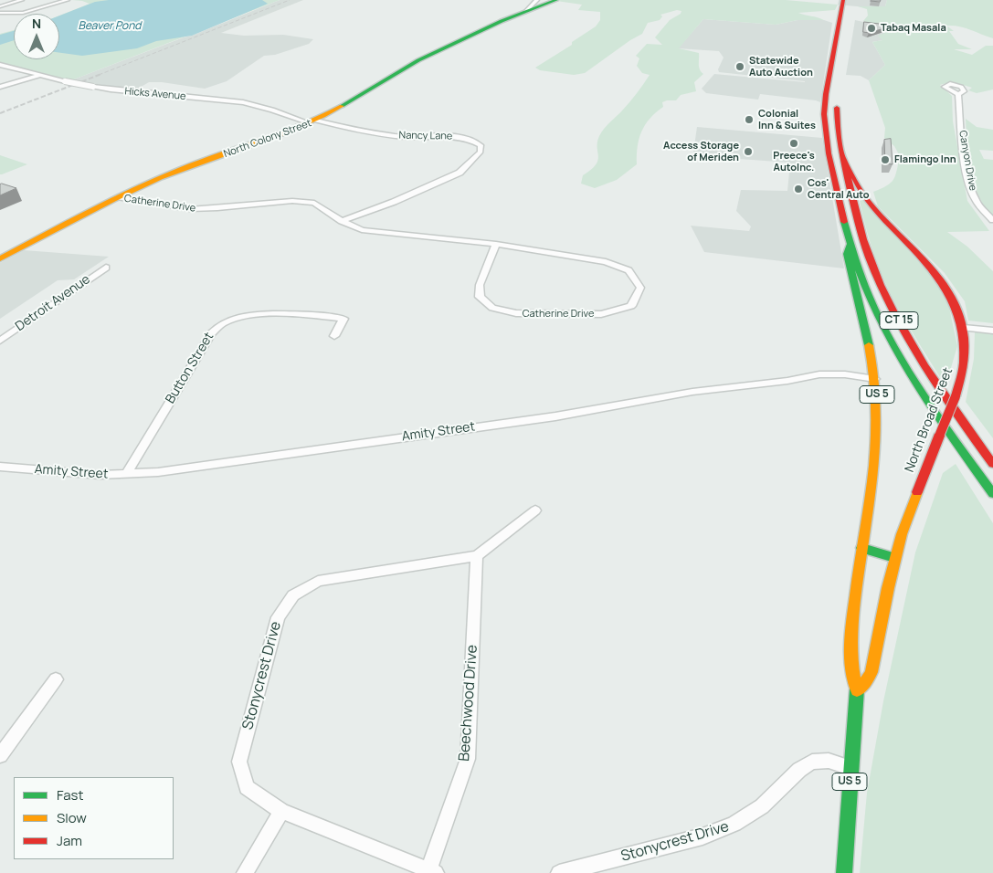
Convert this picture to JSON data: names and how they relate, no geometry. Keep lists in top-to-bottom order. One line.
{"streets":{"main road":["North Colony Street","CT 15","US 5","North Broad Street"],"street":["Hicks Avenue","Nancy Lane","Canyon Drive","Catherine Drive","Detroit Avenue","Button Street","Amity Street","Stonycrest Drive","Beechwood Drive"]},"crossings":[["Hicks Avenue","Nancy Lane"],["Hicks Avenue","North Colony Street"],["Nancy Lane","North Colony Street"],["Nancy Lane","Catherine Drive"],["North Colony Street","Catherine Drive"],["CT 15","US 5"],["CT 15","North Broad Street"],["Button Street","Amity Street"],["US 5","North Broad Street"],["US 5","Amity Street"],["US 5","Stonycrest Drive"],["Stonycrest Drive","Beechwood Drive"]],"water":["Beaver Pond"],"places":["Tabaq Masala","Statewide Auto Auction","Colonial Inn & Suites","Preece's AutoInc.","Access Storage of Meriden","Flamingo Inn","Cos' Central Auto"],"legend":["Fast","Slow","Jam"],"north":"top"}
